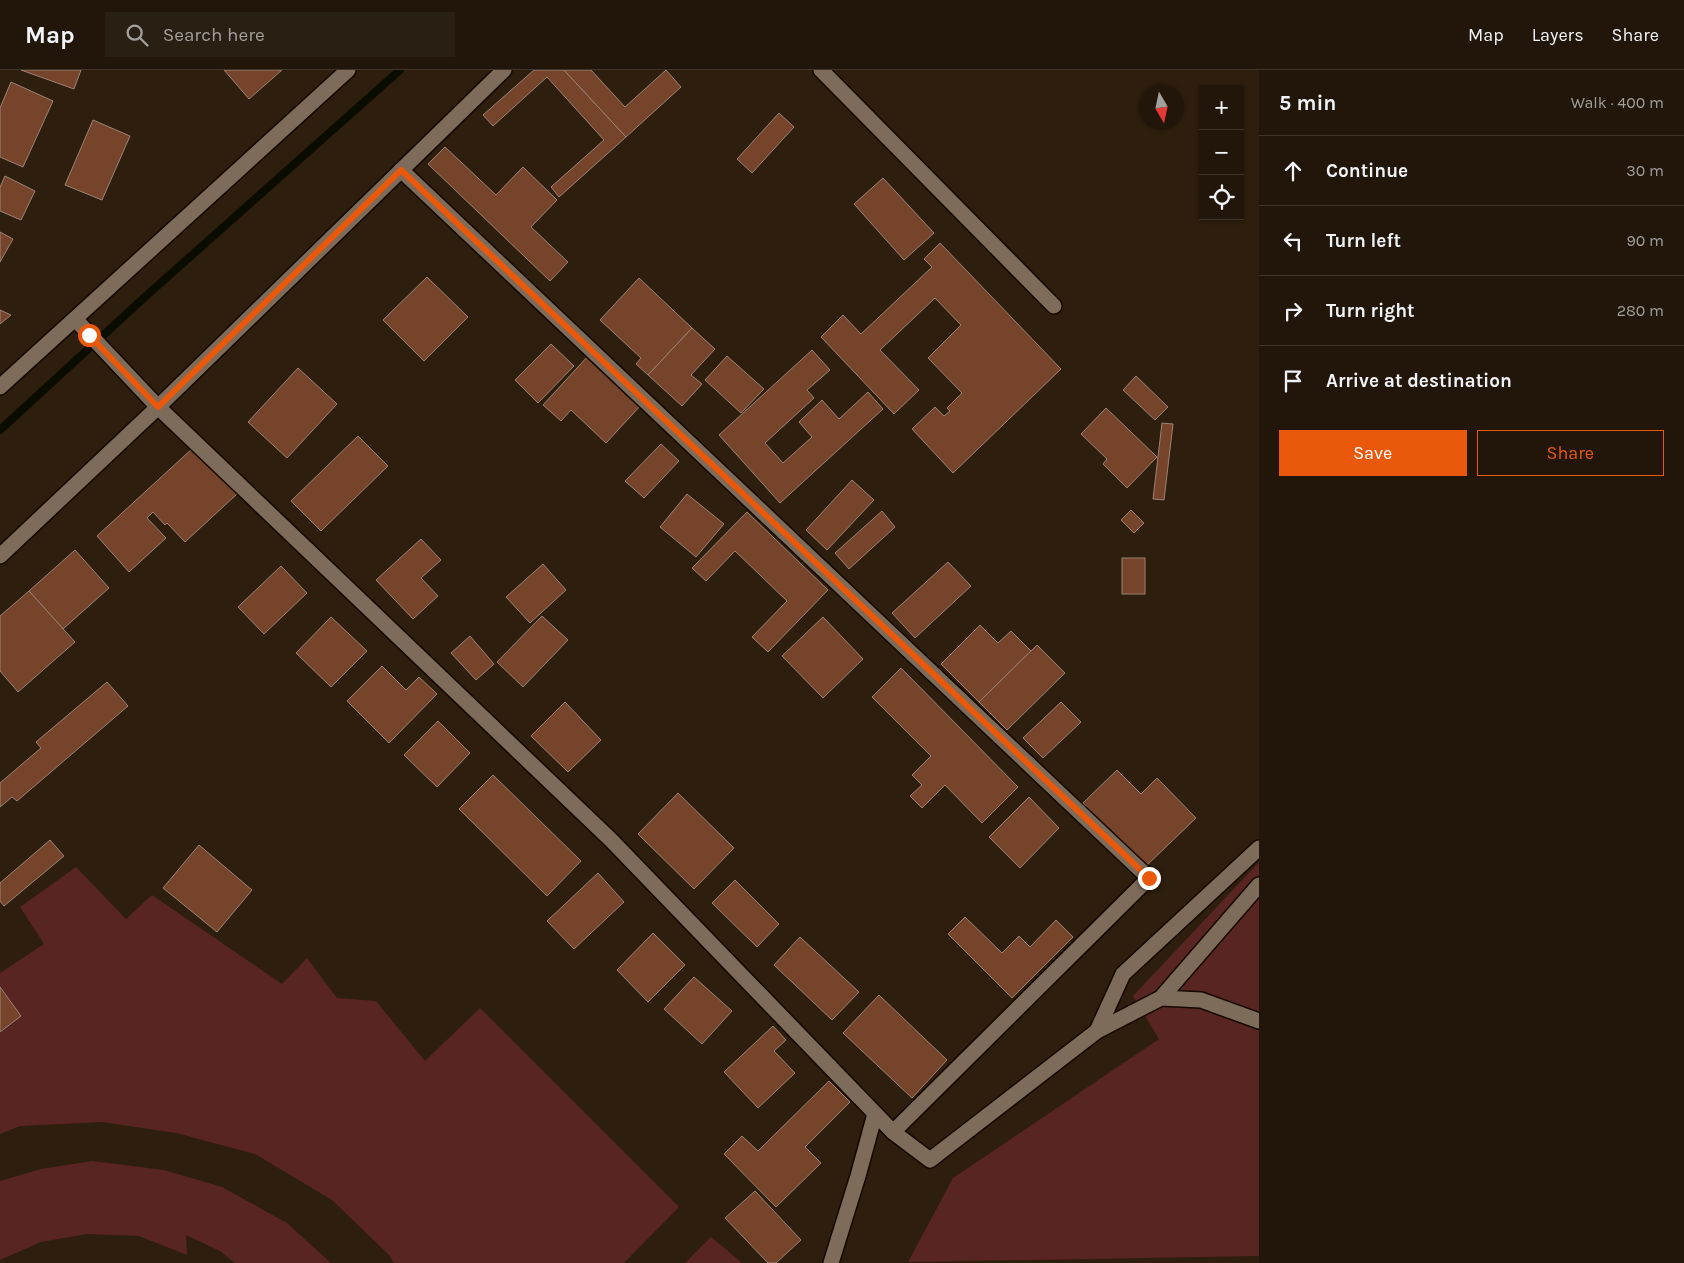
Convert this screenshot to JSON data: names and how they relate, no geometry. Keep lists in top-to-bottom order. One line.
{"north":"bottom","page":{"header":"Map","search":"Search here","nav":["Map","Layers","Share"],"heading":["5 min","Walk · 400 m"],"map_buttons":["+","−"],"list":[["Continue","30 m"],["Turn left","90 m"],["Turn right","280 m"],"Arrive at destination"],"buttons":["Save","Share"]}}
